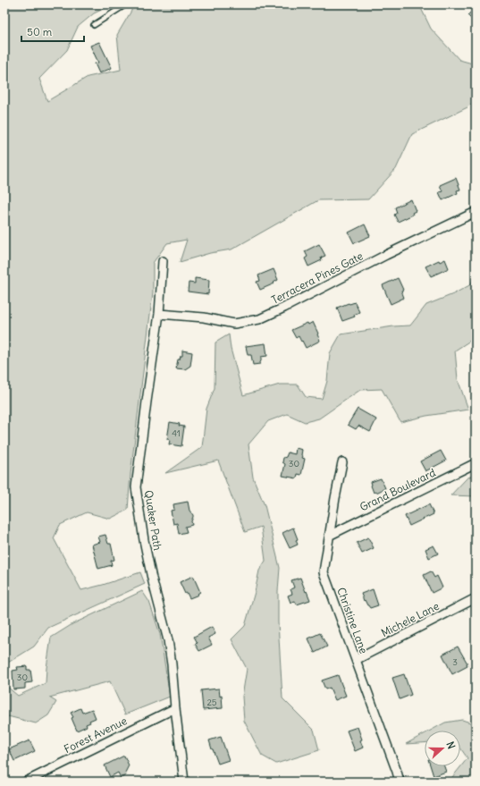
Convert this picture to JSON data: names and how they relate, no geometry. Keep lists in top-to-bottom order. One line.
{"streets":{"street":["Terracera Pines Gate","Grand Boulevard","Quaker Path","Michele Lane","Christine Lane","Forest Avenue"]},"crossings":[["Terracera Pines Gate","Quaker Path"],["Grand Boulevard","Christine Lane"],["Quaker Path","Forest Avenue"],["Michele Lane","Christine Lane"]],"house_numbers":["41","30","3","30","25"],"scale_bar":"50 m","north":"right"}
